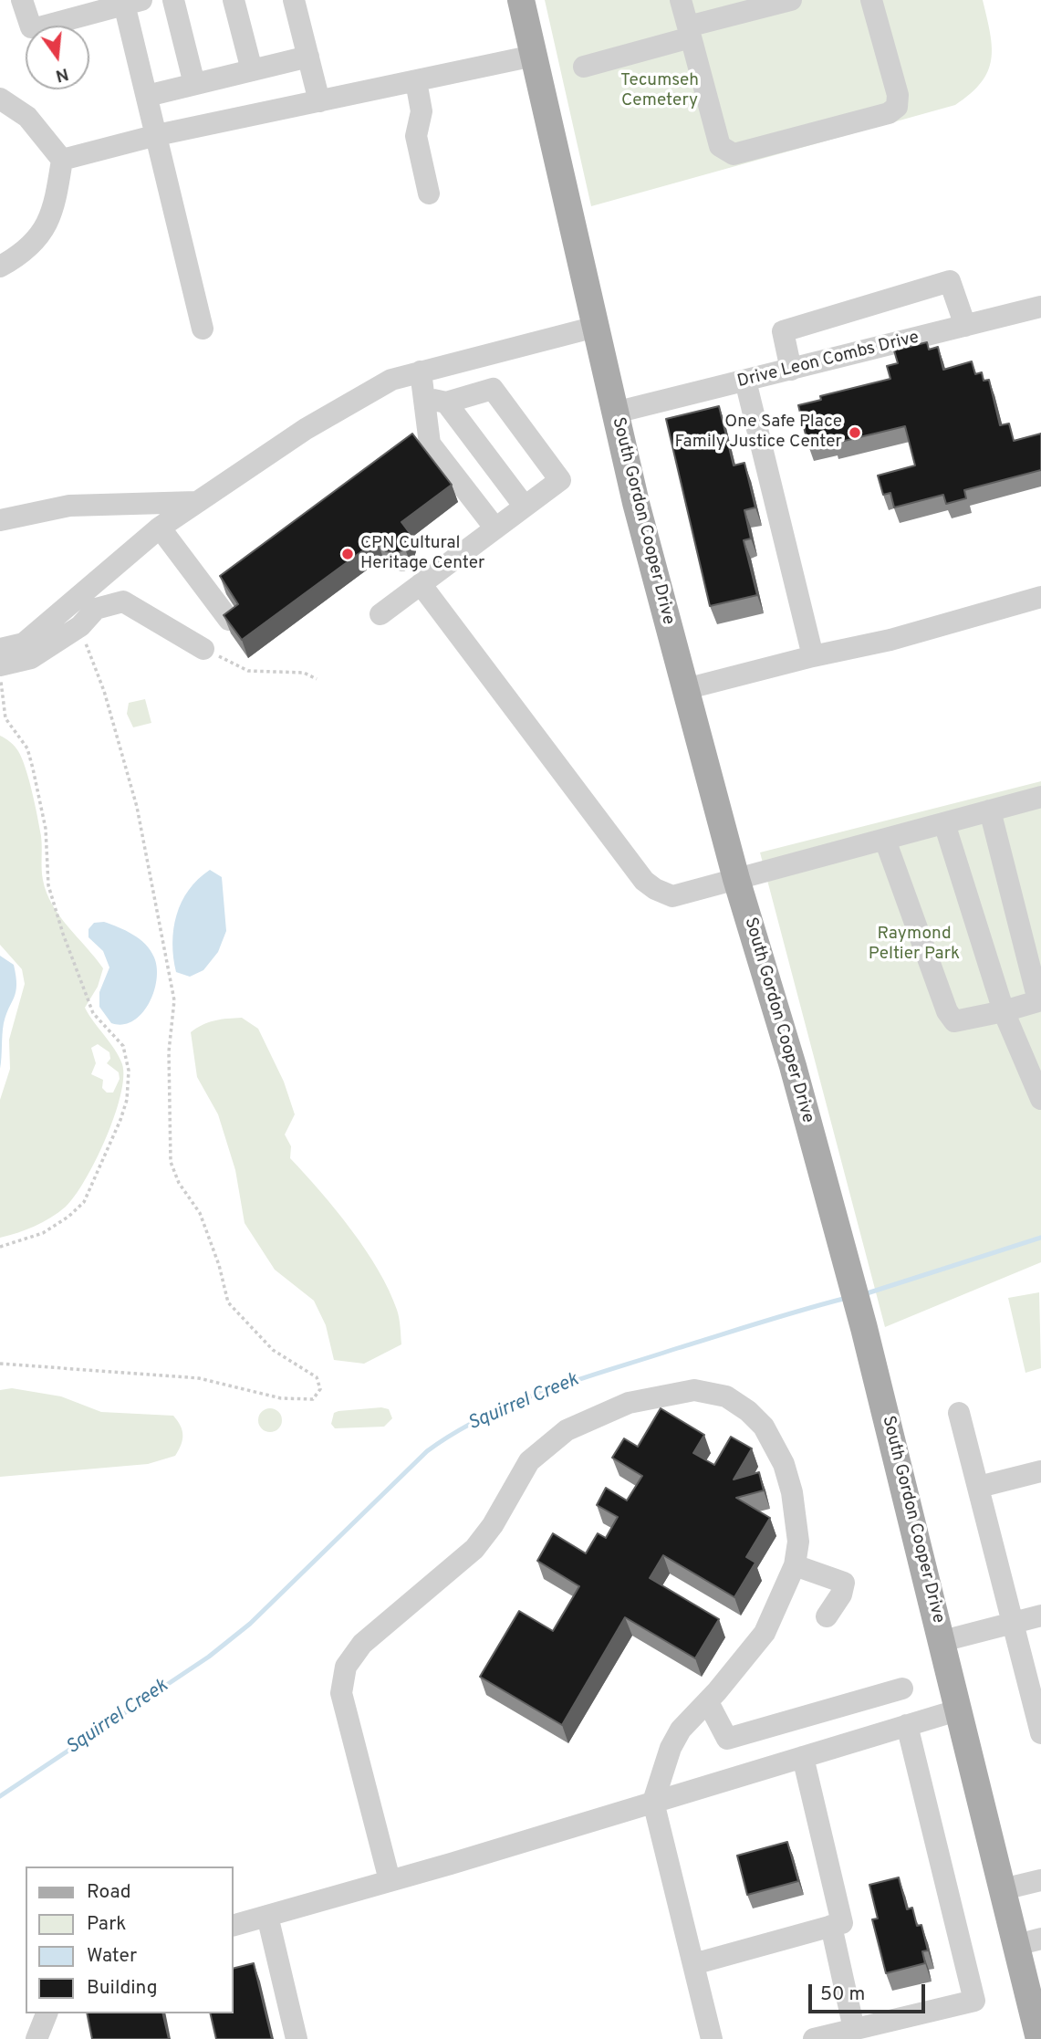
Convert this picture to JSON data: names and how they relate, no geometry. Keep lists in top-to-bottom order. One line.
{"streets":{"main road":["South Gordon Cooper Drive"],"street":["Drive Leon Combs Drive"]},"crossings":[["Drive Leon Combs Drive","South Gordon Cooper Drive"]],"water":["Squirrel Creek"],"parks":["Tecumseh Cemetery","Raymond Peltier Park"],"places":["One Safe Place Family Justice Center","CPN Cultural Heritage Center"],"legend":["Road","Park","Water","Building"],"scale_bar":"50 m","north":"bottom"}
